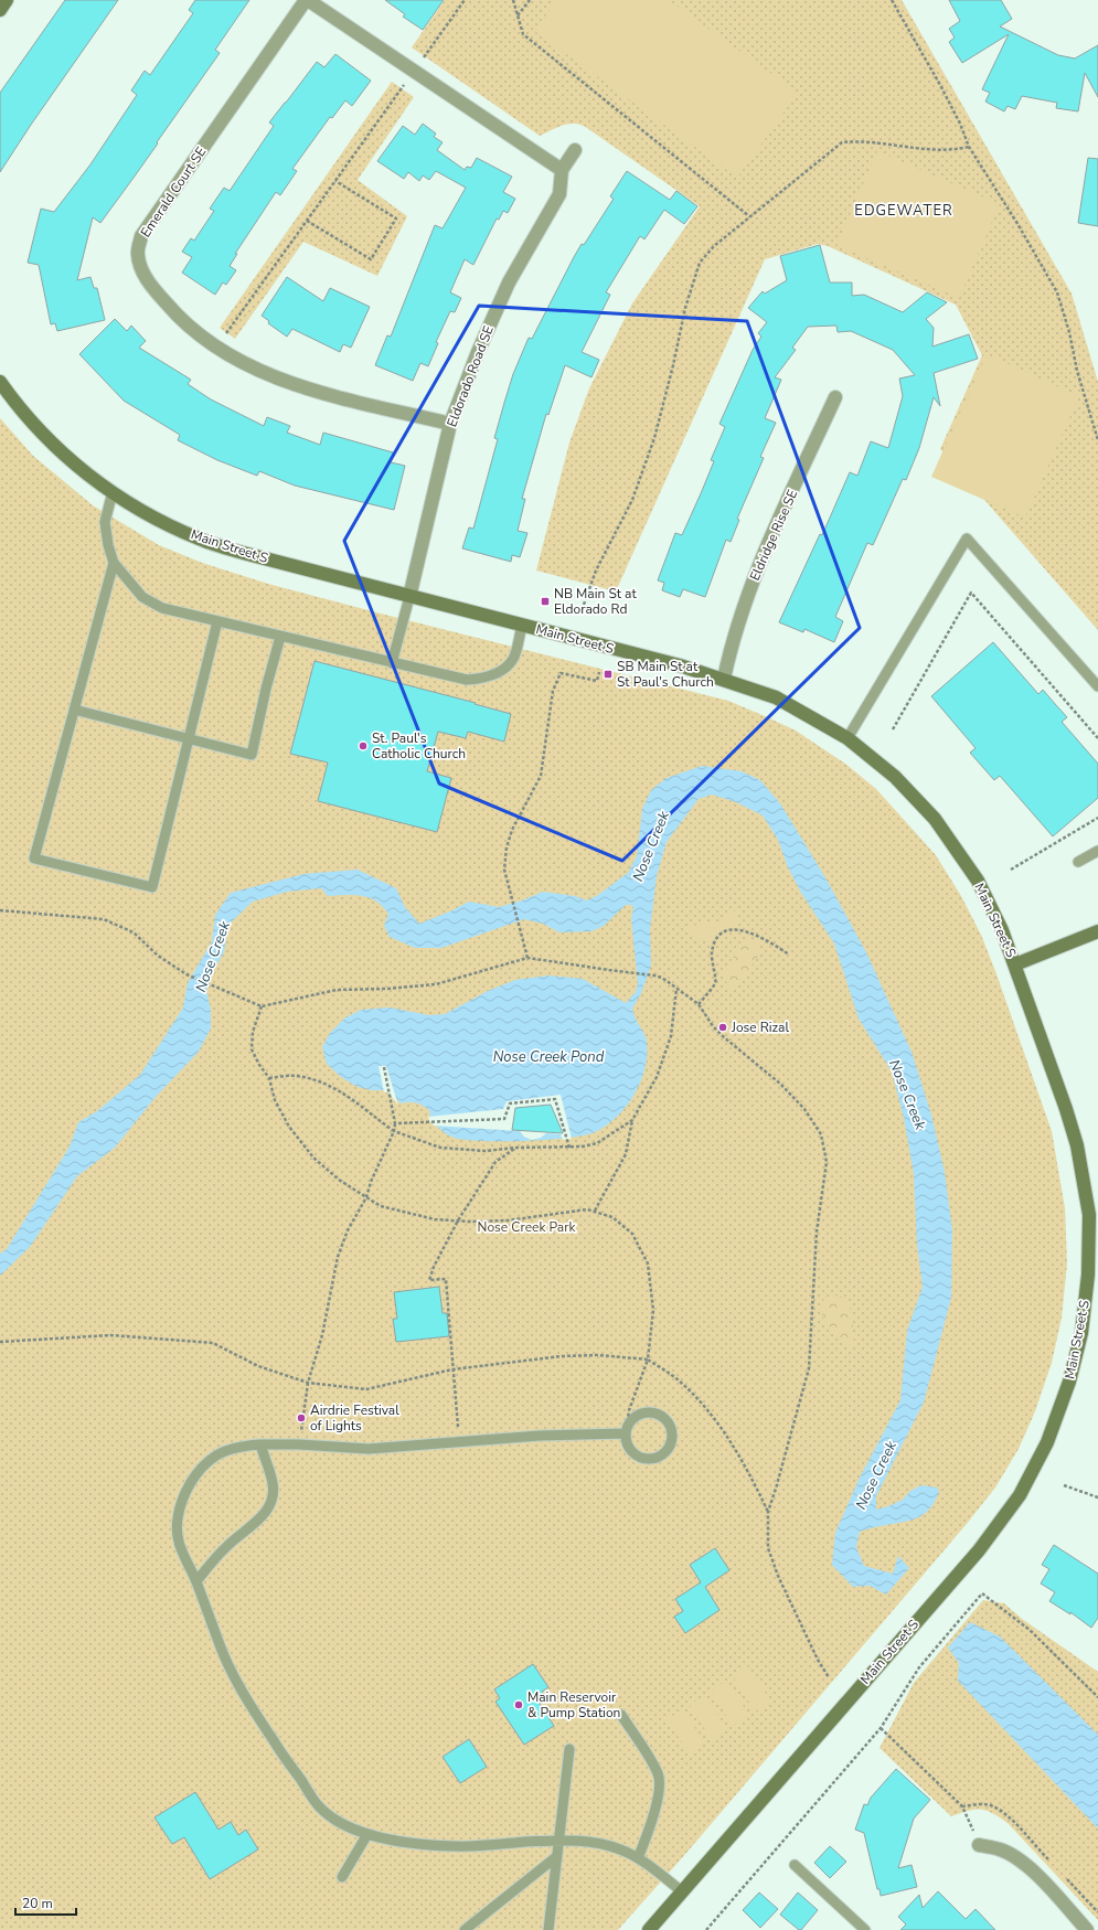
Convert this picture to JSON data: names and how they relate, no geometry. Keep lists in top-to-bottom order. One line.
{"streets":{"main road":["Main Street S"],"street":["Emerald Court SE","Eldorado Road SE","Eldridge Rise SE"]},"crossings":[["Emerald Court SE","Eldorado Road SE"],["Eldorado Road SE","Main Street S"],["Eldridge Rise SE","Main Street S"]],"districts":["EDGEWATER"],"water":["Nose Creek","Nose Creek Pond"],"parks":["Nose Creek Park"],"places":{"transit":["NB Main St at Eldorado Rd","SB Main St at St Paul's Church"],"other":["St. Paul's Catholic Church","Jose Rizal","Airdrie Festival of Lights","Main Reservoir & Pump Station"]},"scale_bar":"20 m"}
